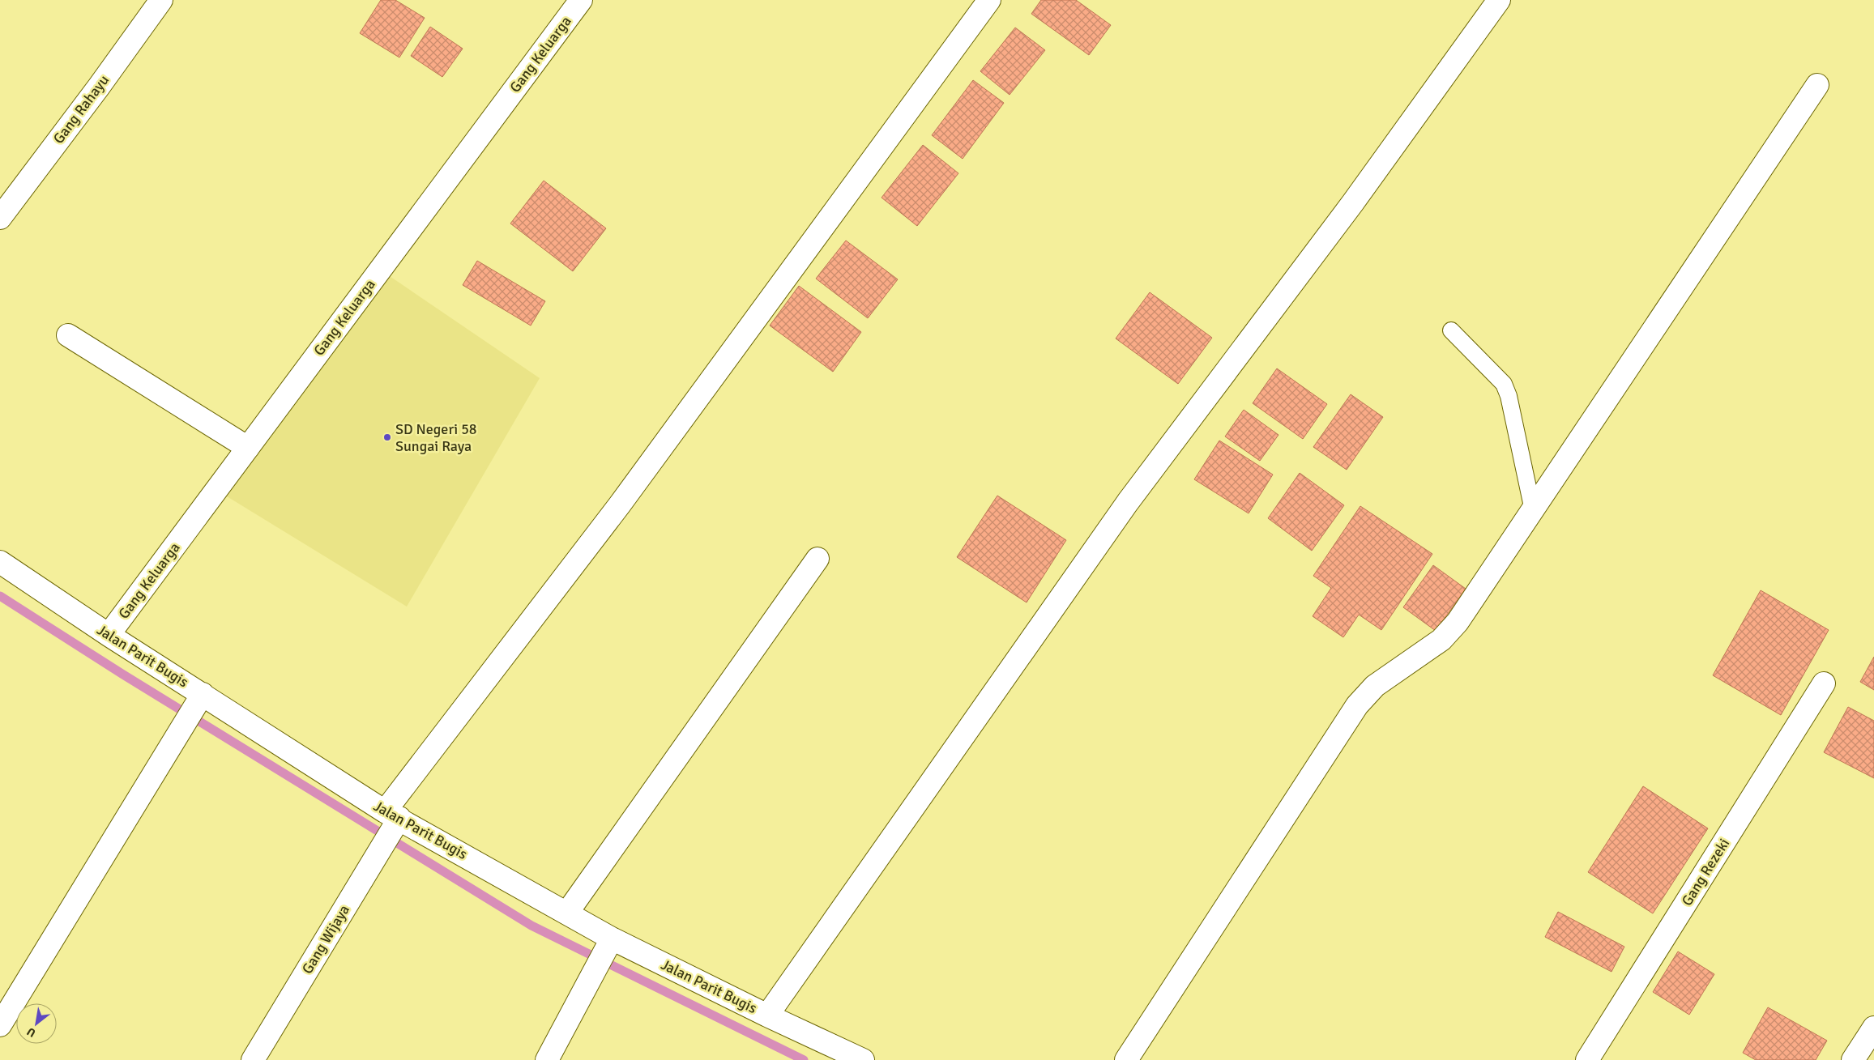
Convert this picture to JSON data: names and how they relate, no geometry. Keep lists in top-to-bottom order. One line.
{"streets":{"street":["Gang Keluarga","Gang Rahayu","Jalan Parit Bugis","Gang Rezeki","Gang Wijaya"]},"crossings":[["Gang Keluarga","Jalan Parit Bugis"],["Jalan Parit Bugis","Gang Wijaya"]],"places":["SD Negeri 58 Sungai Raya"],"north":"bottom left"}
